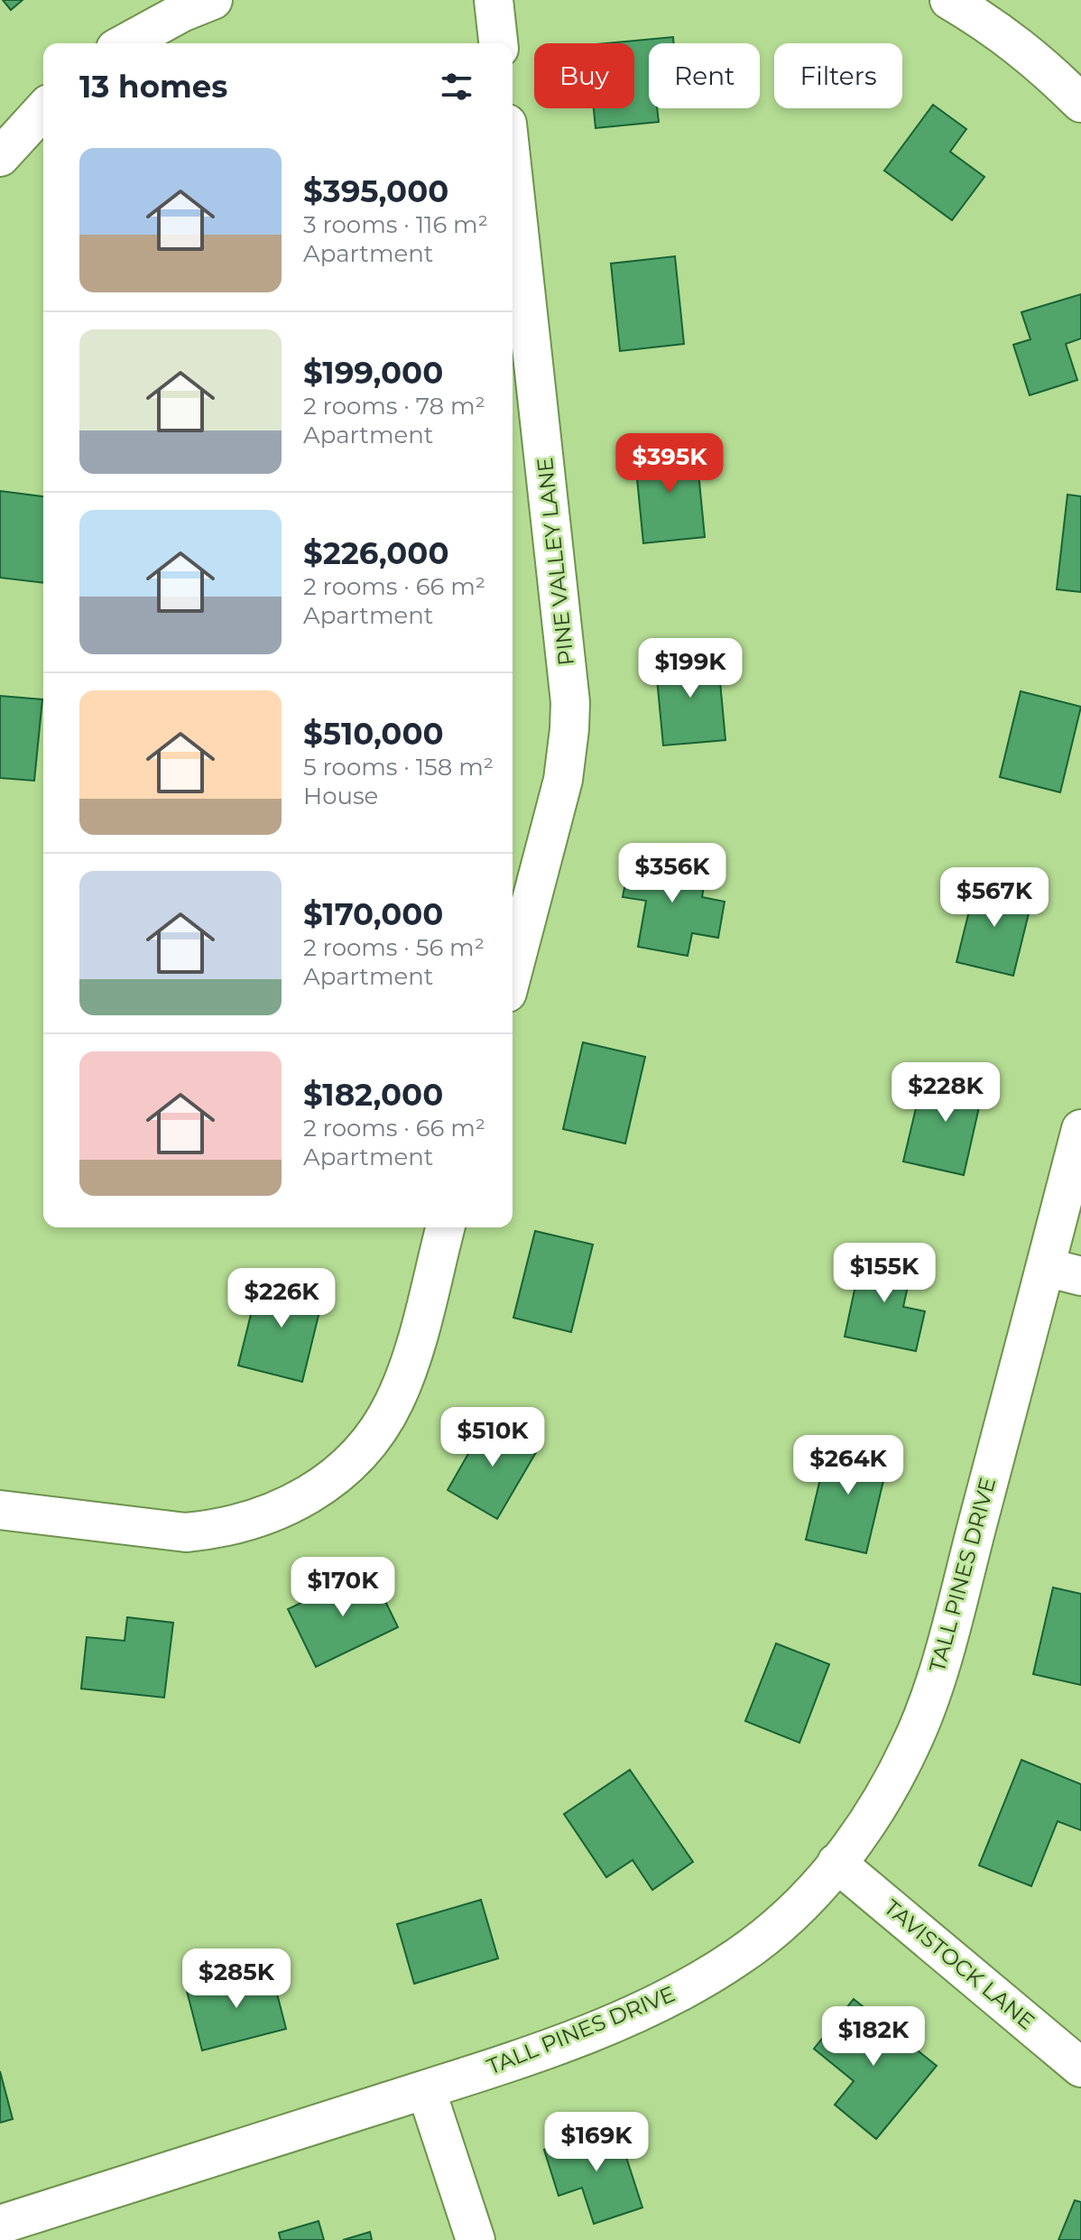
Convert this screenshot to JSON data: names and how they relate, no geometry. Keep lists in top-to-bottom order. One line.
{"streets":{"street":["PINE VALLEY LANE","TALL PINES DRIVE","TAVISTOCK LANE"]},"crossings":[["TALL PINES DRIVE","TAVISTOCK LANE"]],"page":{"chip":["Buy","Rent","Filters"],"heading":"13 homes","list":[{"name":"$395,000","note":"3 rooms · 116 m² · Apartment"},{"name":"$199,000","note":"2 rooms · 78 m² · Apartment"},{"name":"$226,000","note":"2 rooms · 66 m² · Apartment"},{"name":"$510,000","note":"5 rooms · 158 m² · House"},{"name":"$170,000","note":"2 rooms · 56 m² · Apartment"},{"name":"$182,000","note":"2 rooms · 66 m² · Apartment"}],"price":["$395K","$199K","$356K","$567K","$228K","$155K","$226K","$510K","$264K","$170K","$285K","$182K","$169K"]}}
